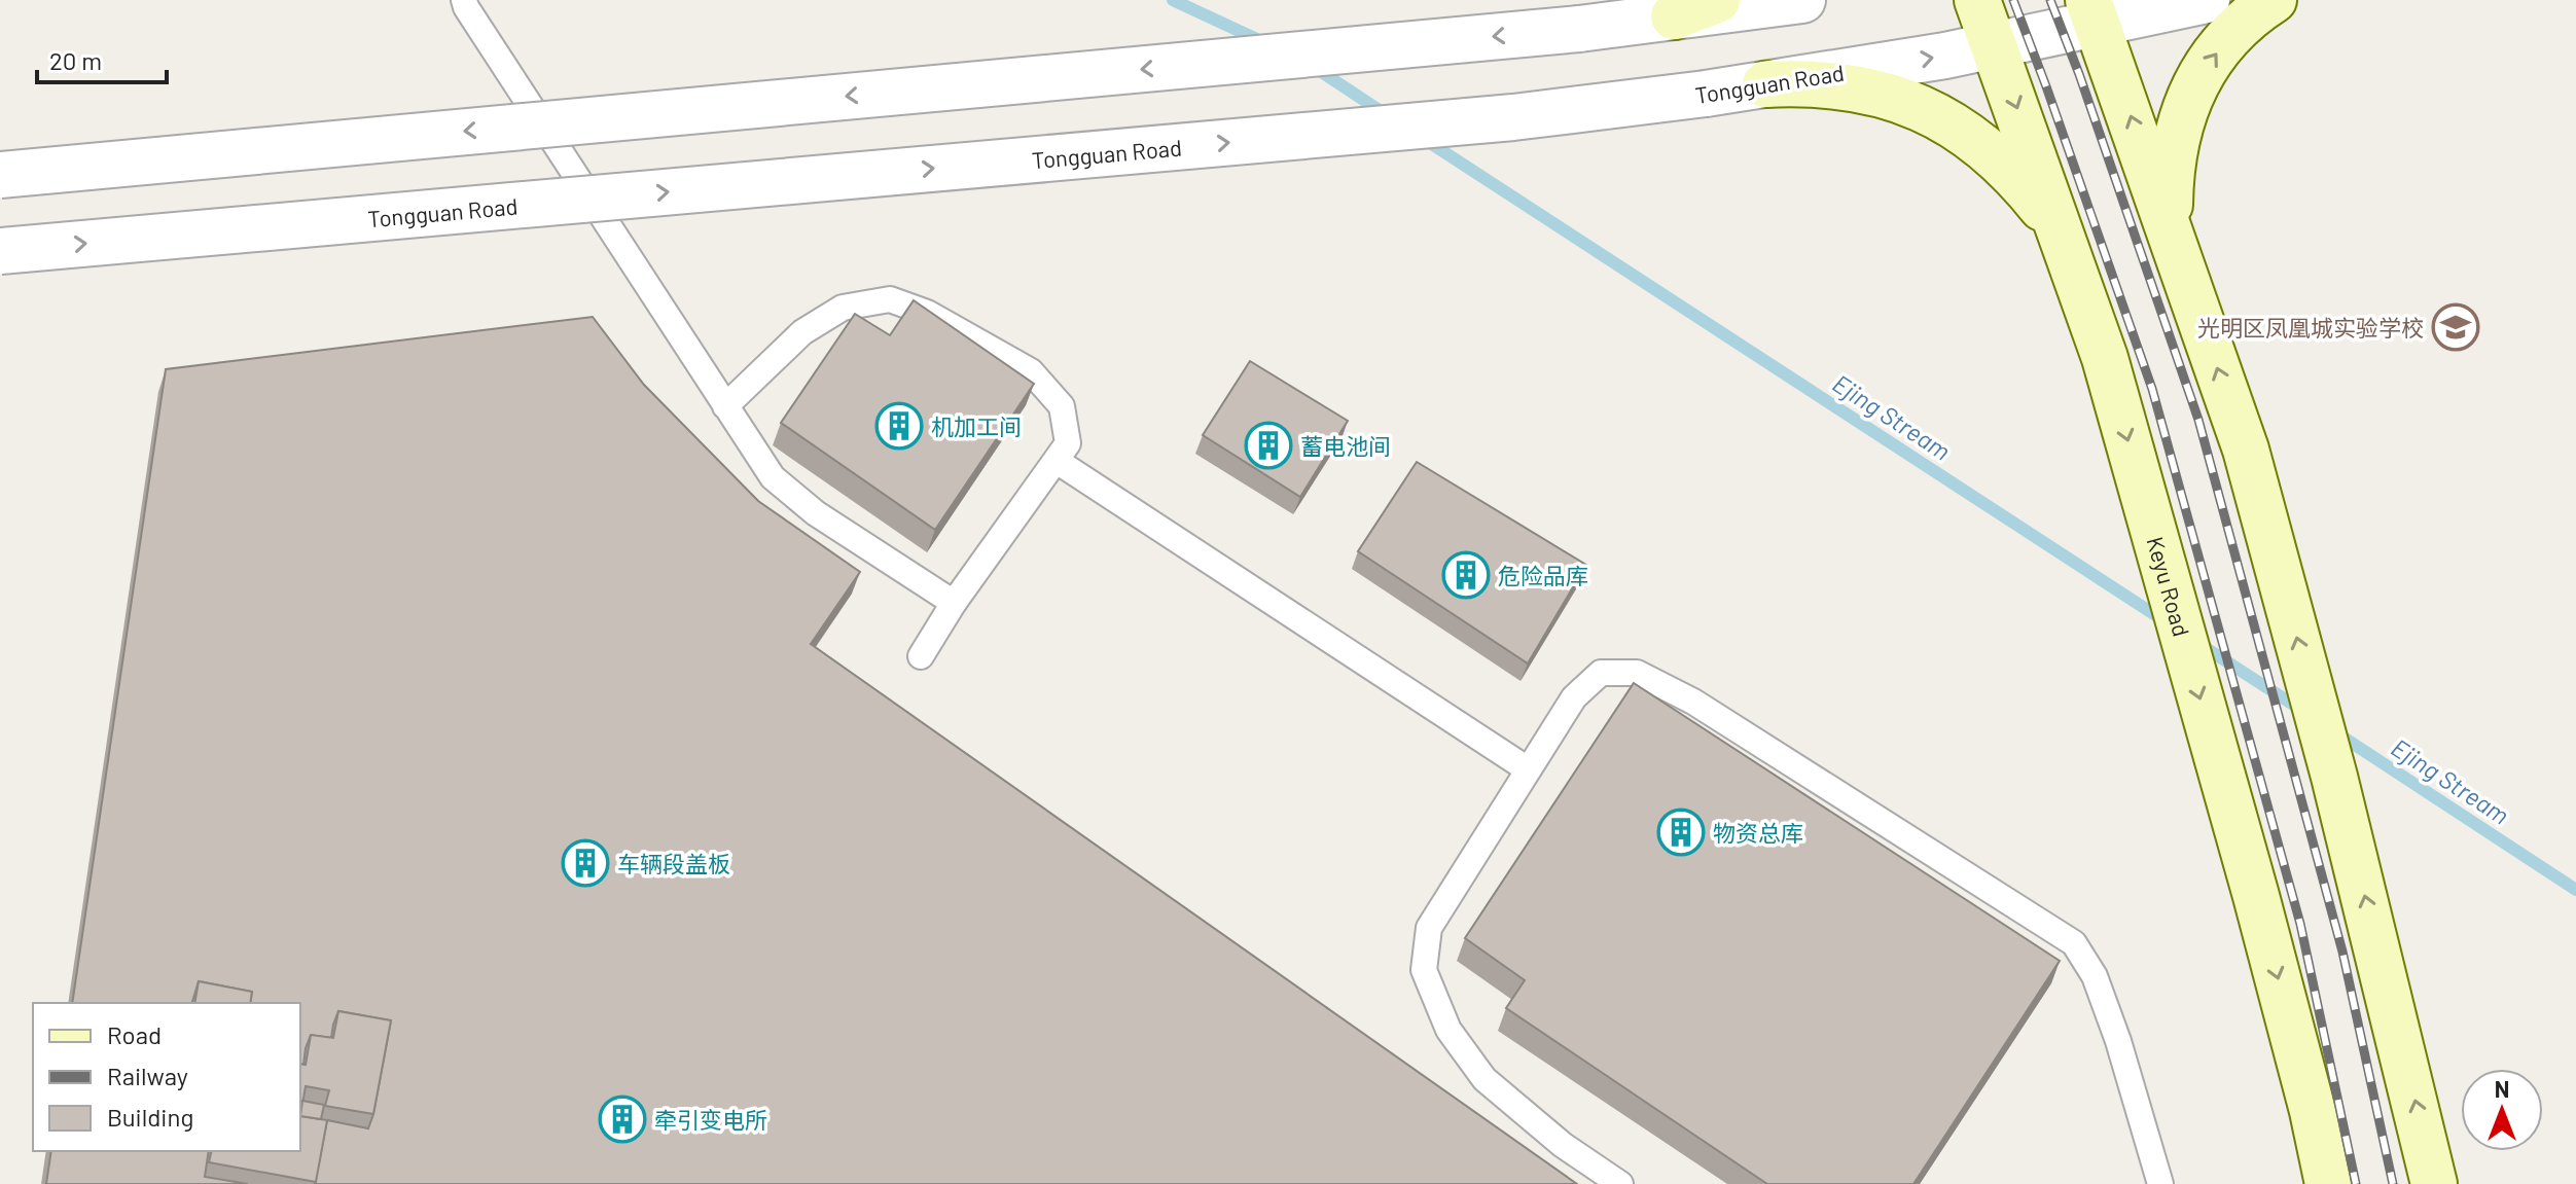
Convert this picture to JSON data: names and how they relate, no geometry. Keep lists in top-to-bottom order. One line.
{"streets":{"main road":["Keyu Road"],"street":["Tongguan Road"]},"crossings":[["Tongguan Road","Keyu Road"]],"water":["Ejing Stream"],"places":{"school or university":["光明区凤凰城实验学校"],"building":["机加工间","蓄电池间","危险品库","物资总库","车辆段盖板","牵引变电所"]},"legend":["Road","Railway","Building"],"scale_bar":"20 m","north":"top"}
